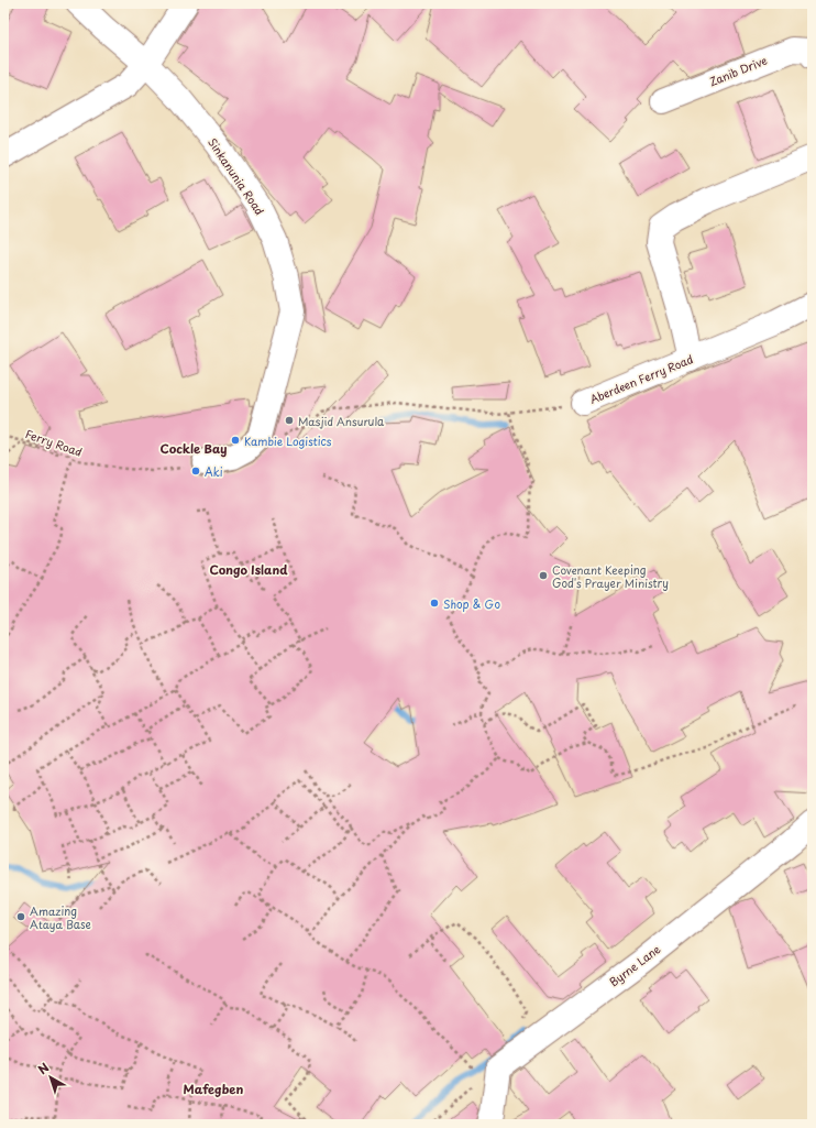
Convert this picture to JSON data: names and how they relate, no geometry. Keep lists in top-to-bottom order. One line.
{"streets":{"street":["Zanib Drive","Sinkanunia Road","Aberdeen Ferry Road","Byrne Lane"],"path":["Ferry Road"]},"crossings":[["Sinkanunia Road","Aberdeen Ferry Road"]],"districts":["Cockle Bay","Congo Island","Mafegben"],"places":["Masjid Ansurula","Kambie Logistics","Aki","Covenant Keeping God's Prayer Ministry","Shop & Go","Amazing Ataya Base"],"north":"top left"}
